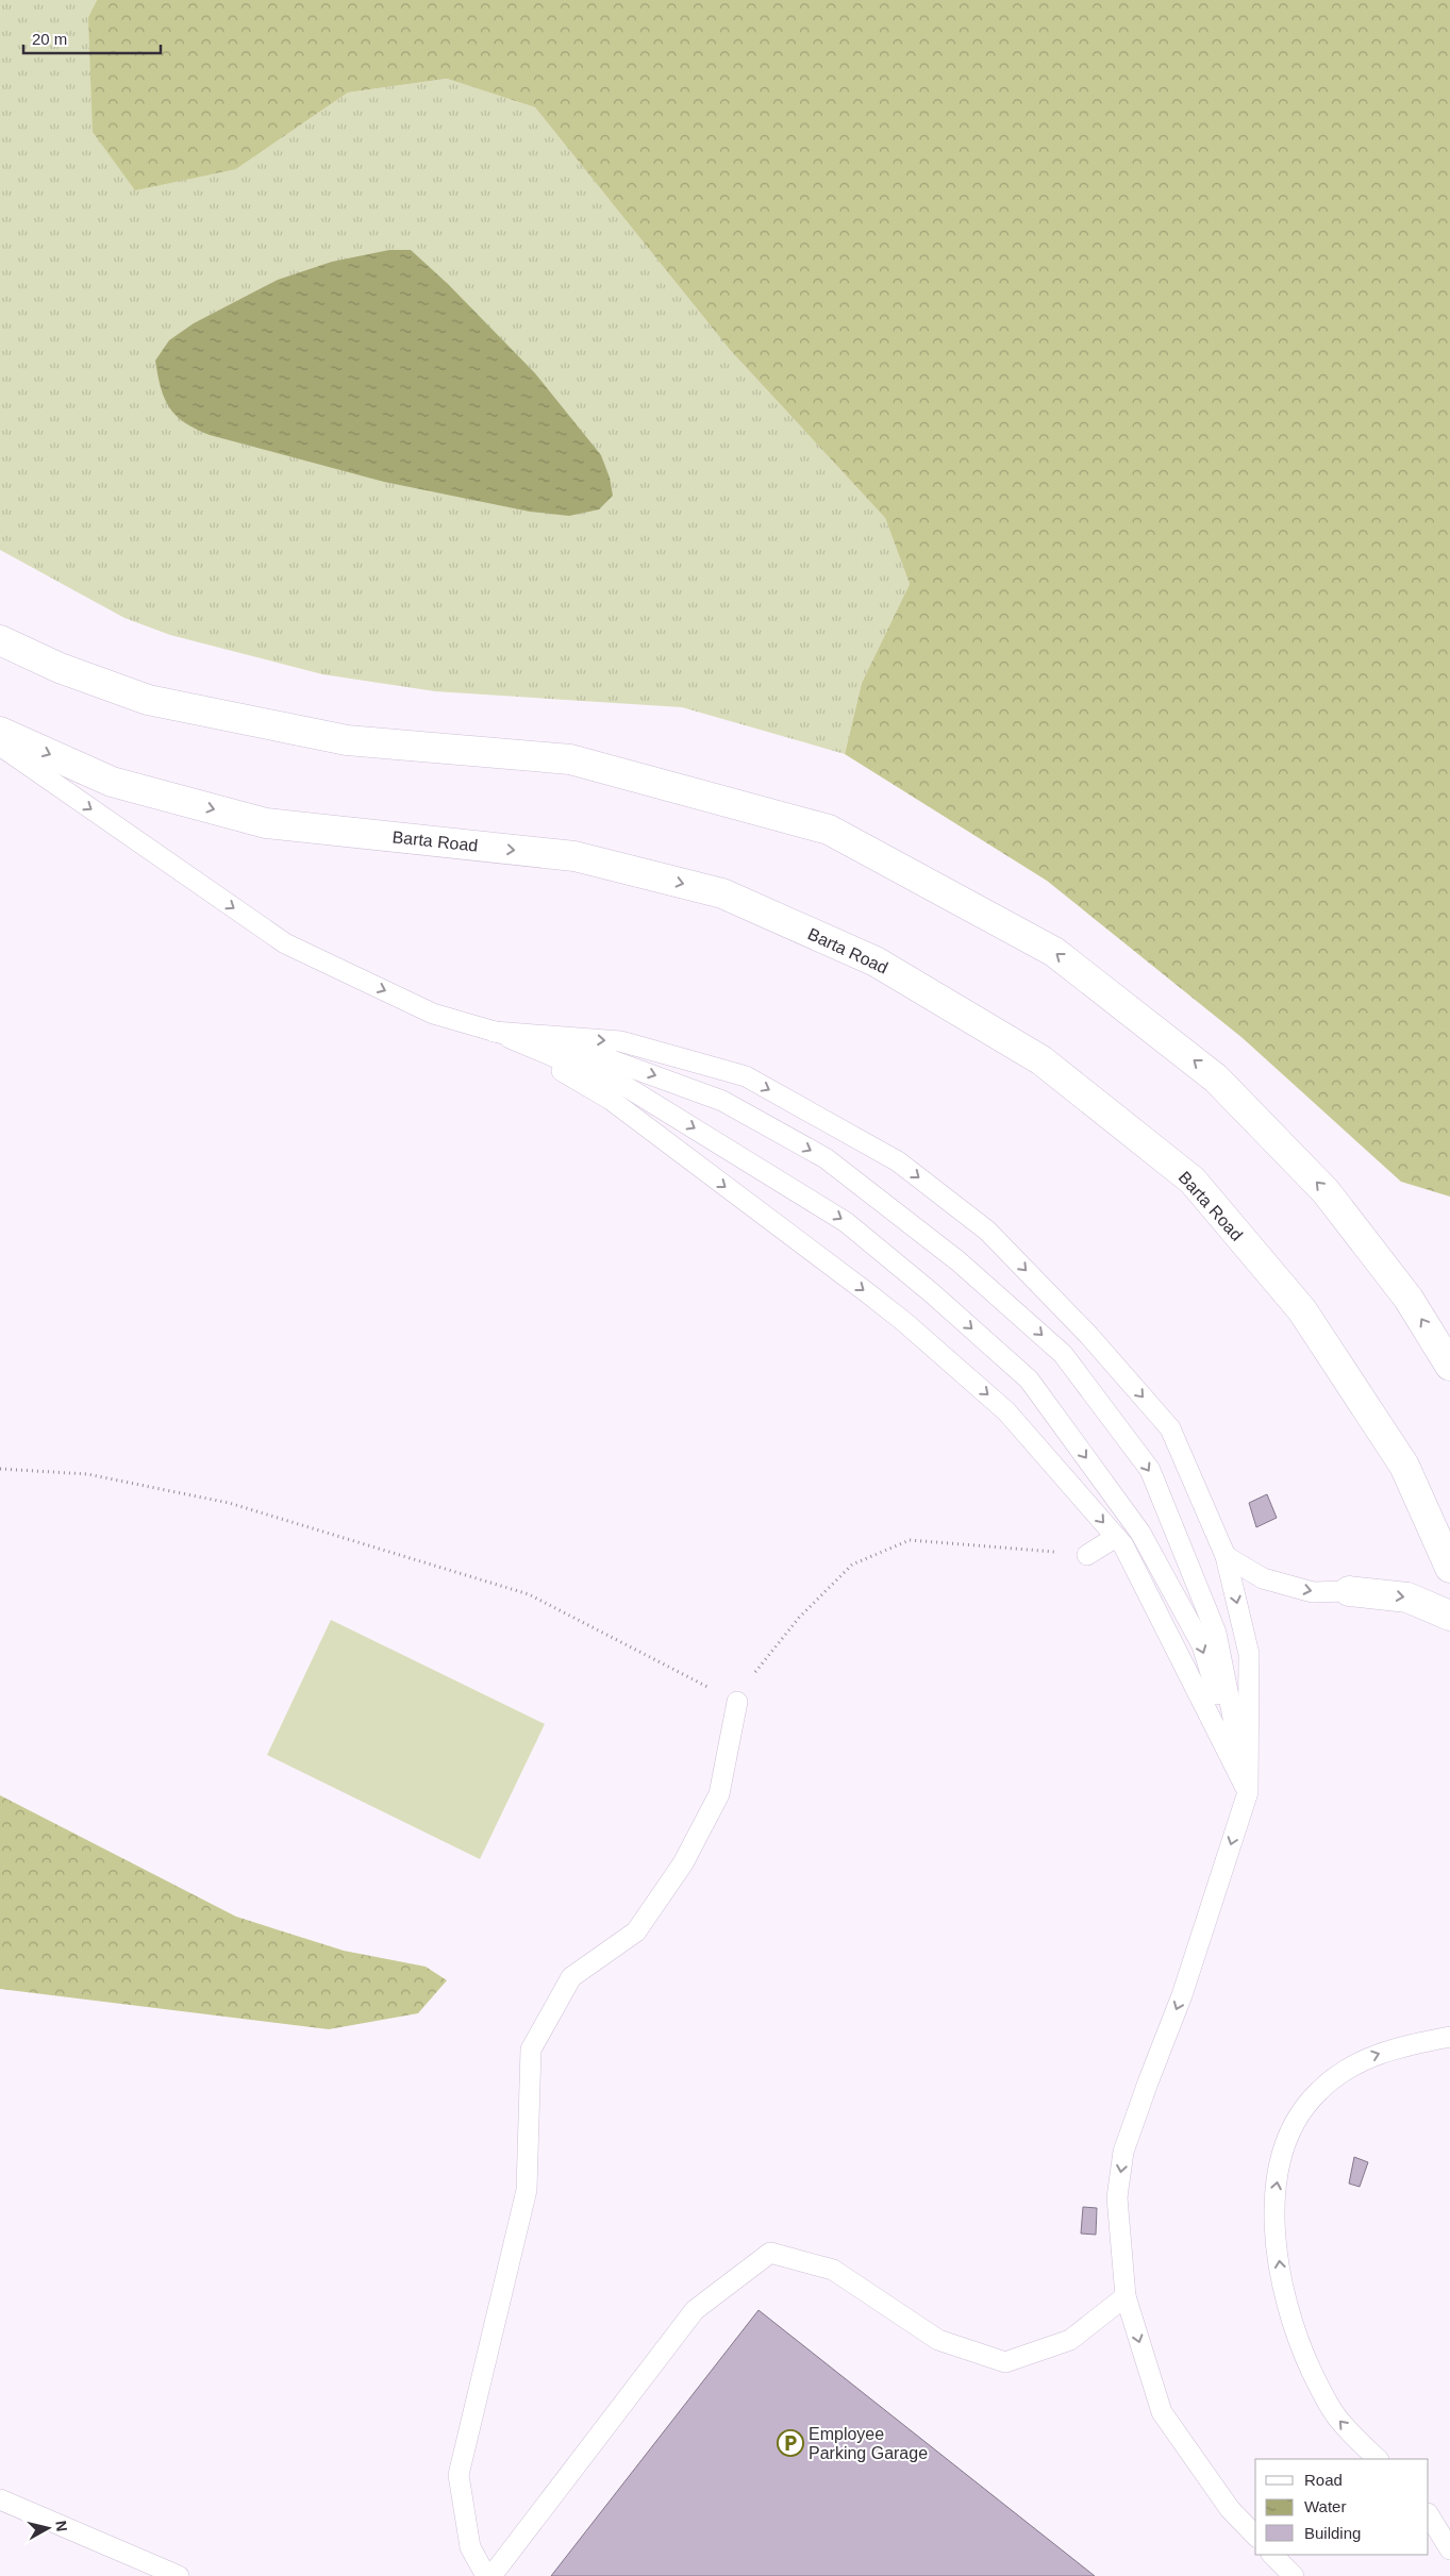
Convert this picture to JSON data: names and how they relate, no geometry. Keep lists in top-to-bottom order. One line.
{"streets":{"street":["Barta Road"]},"places":{"parking":["Employee Parking Garage"]},"legend":["Road","Water","Building"],"scale_bar":"20 m","north":"right"}
